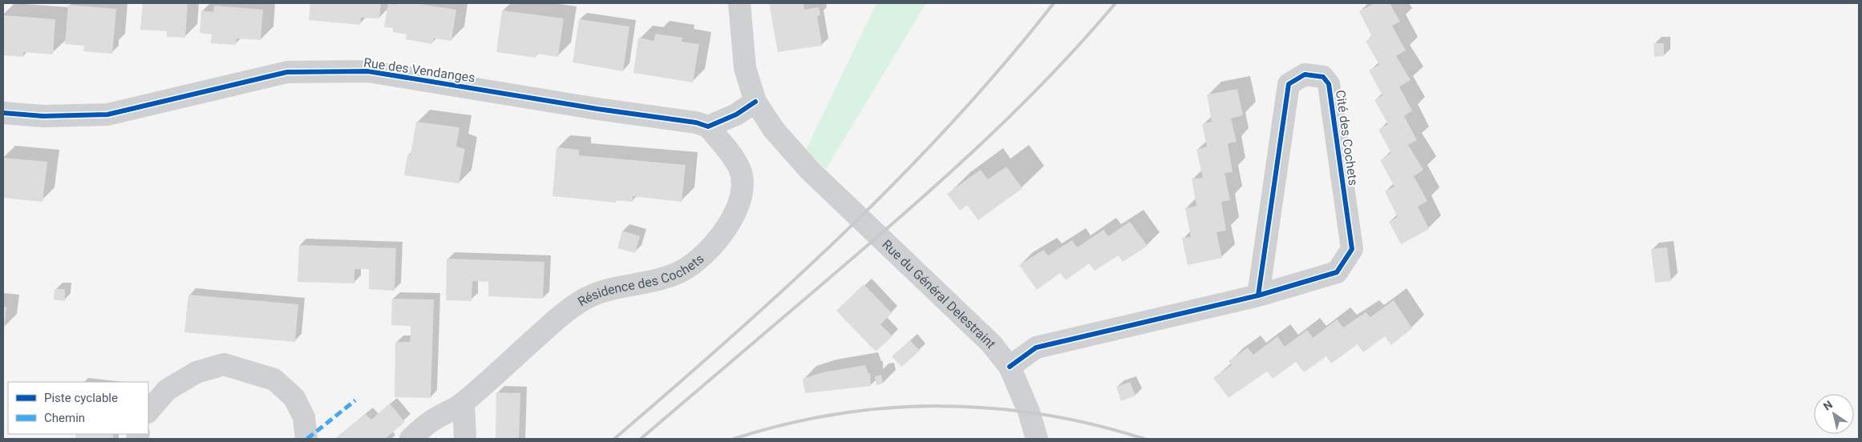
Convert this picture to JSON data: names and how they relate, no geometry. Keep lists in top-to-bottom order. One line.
{"streets":{"street":["Rue des Vendanges","Cité des Cochets","Résidence des Cochets","Rue du Général Delestraint"]},"crossings":[["Rue des Vendanges","Résidence des Cochets"],["Cité des Cochets","Rue du Général Delestraint"]],"legend":["Piste cyclable","Chemin"],"north":"top left"}
